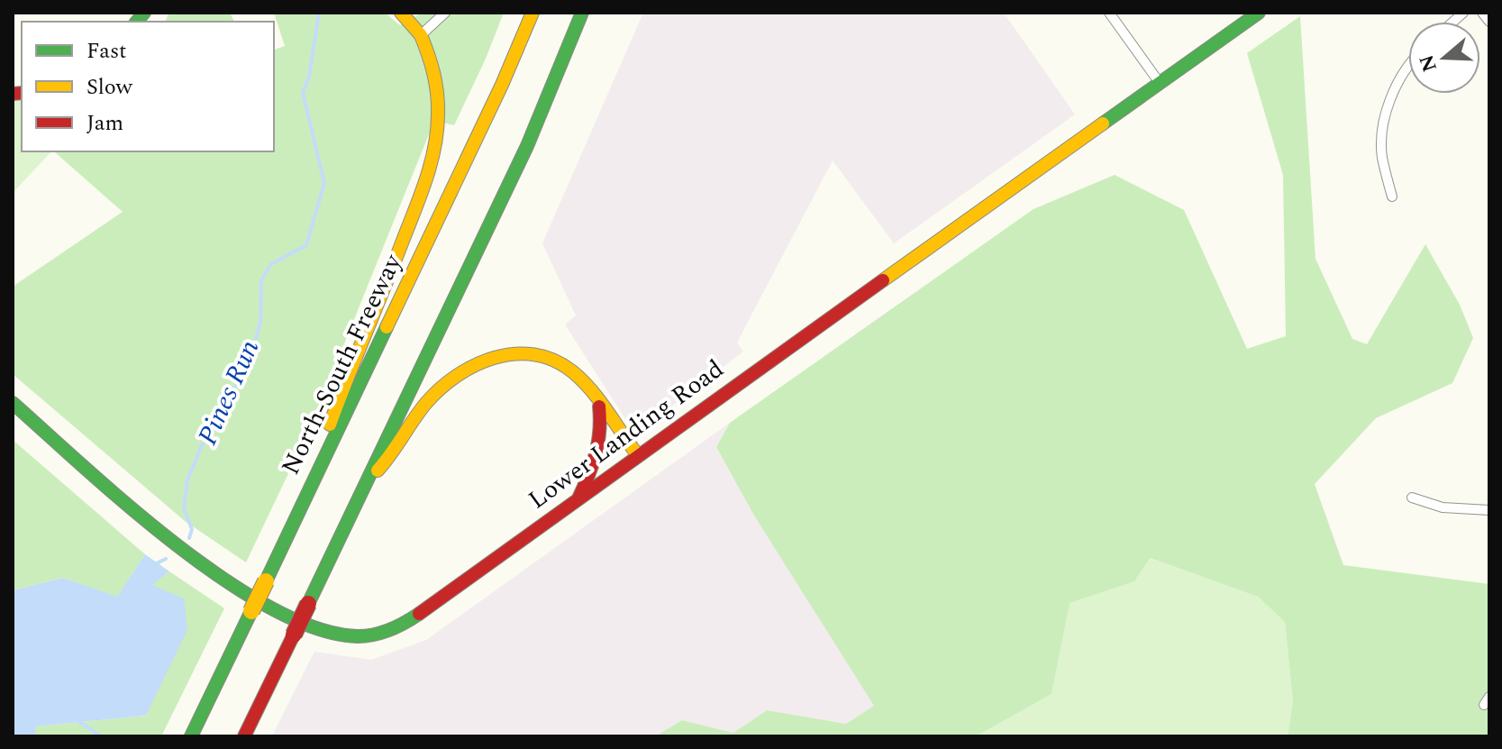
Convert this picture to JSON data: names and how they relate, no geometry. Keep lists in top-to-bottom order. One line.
{"streets":{"main road":["North-South Freeway","Lower Landing Road"]},"water":["Pines Run"],"legend":["Fast","Slow","Jam"],"north":"left"}
